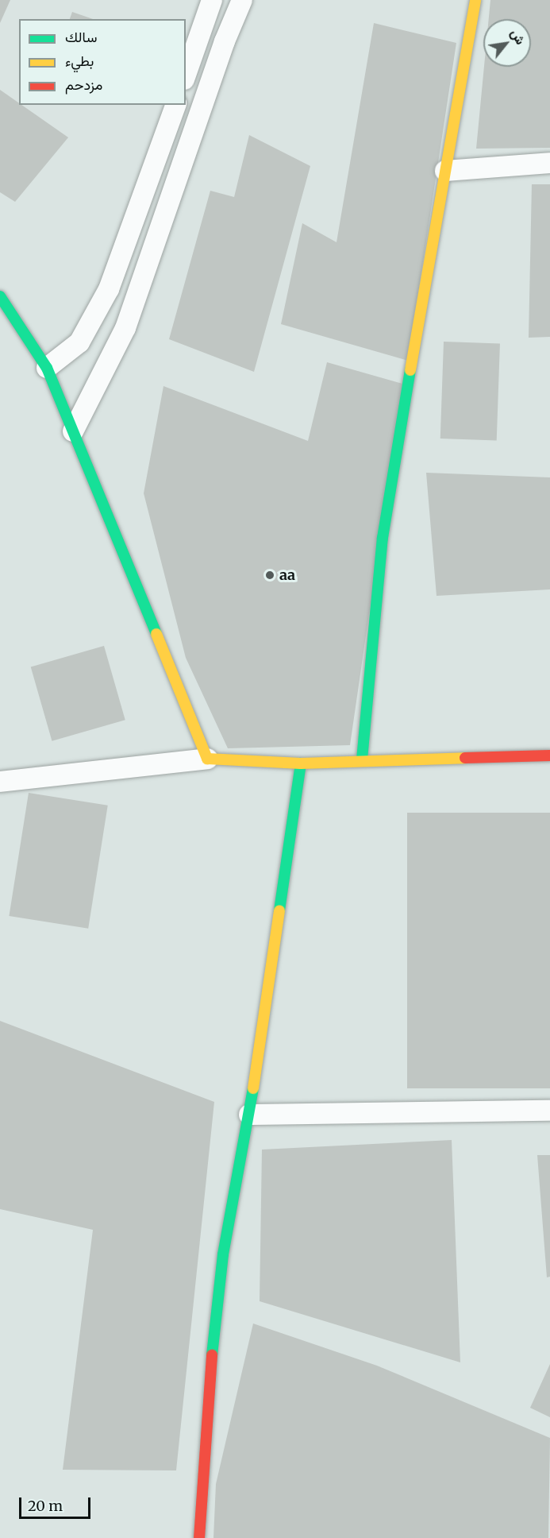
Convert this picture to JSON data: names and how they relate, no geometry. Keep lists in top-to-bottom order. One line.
{"places":["aa"],"legend":["سالك","بطيء","مزدحم"],"scale_bar":"20 m","north":"top right"}
